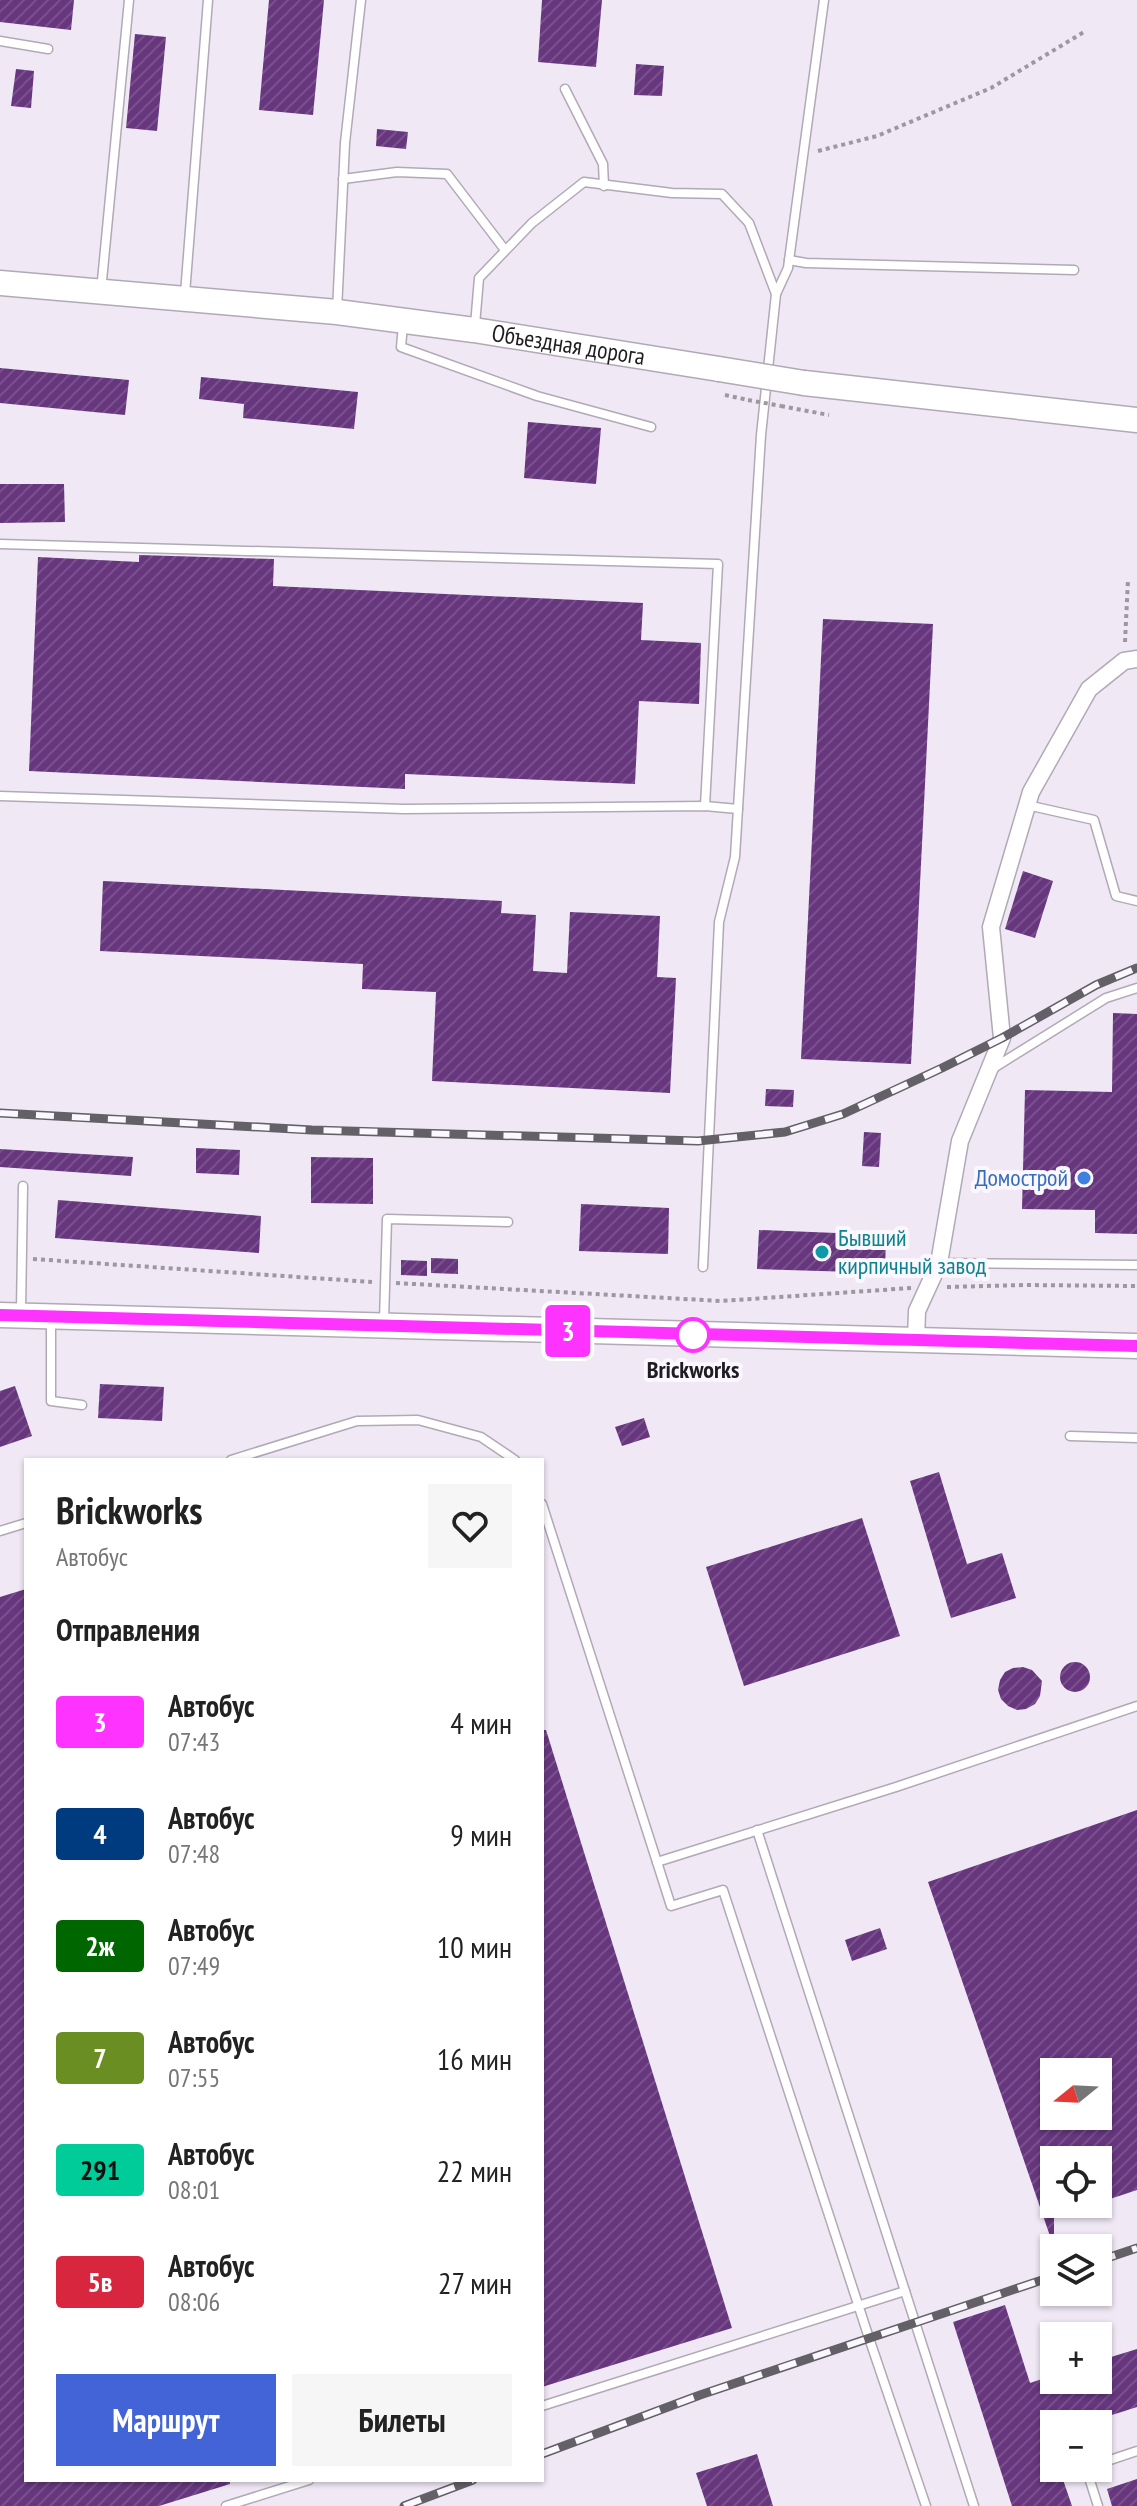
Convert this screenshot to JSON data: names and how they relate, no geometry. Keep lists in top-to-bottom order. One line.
{"streets":{"main road":["Объездная дорога"]},"places":["Домострой","Бывший кирпичный завод","Brickworks"],"lines":["bus line 3"],"north":"left","page":{"on_map":"3","heading":[["Brickworks","Автобус"],"Отправления"],"list":[{"mark":"3","name":"Автобус","note":"07:43","value":"4 мин"},{"mark":"4","name":"Автобус","note":"07:48","value":"9 мин"},{"mark":"2ж","name":"Автобус","note":"07:49","value":"10 мин"},{"mark":"7","name":"Автобус","note":"07:55","value":"16 мин"},{"mark":"291","name":"Автобус","note":"08:01","value":"22 мин"},{"mark":"5в","name":"Автобус","note":"08:06","value":"27 мин"}],"map_buttons":["+","−"],"buttons":["Маршрут","Билеты"]}}
